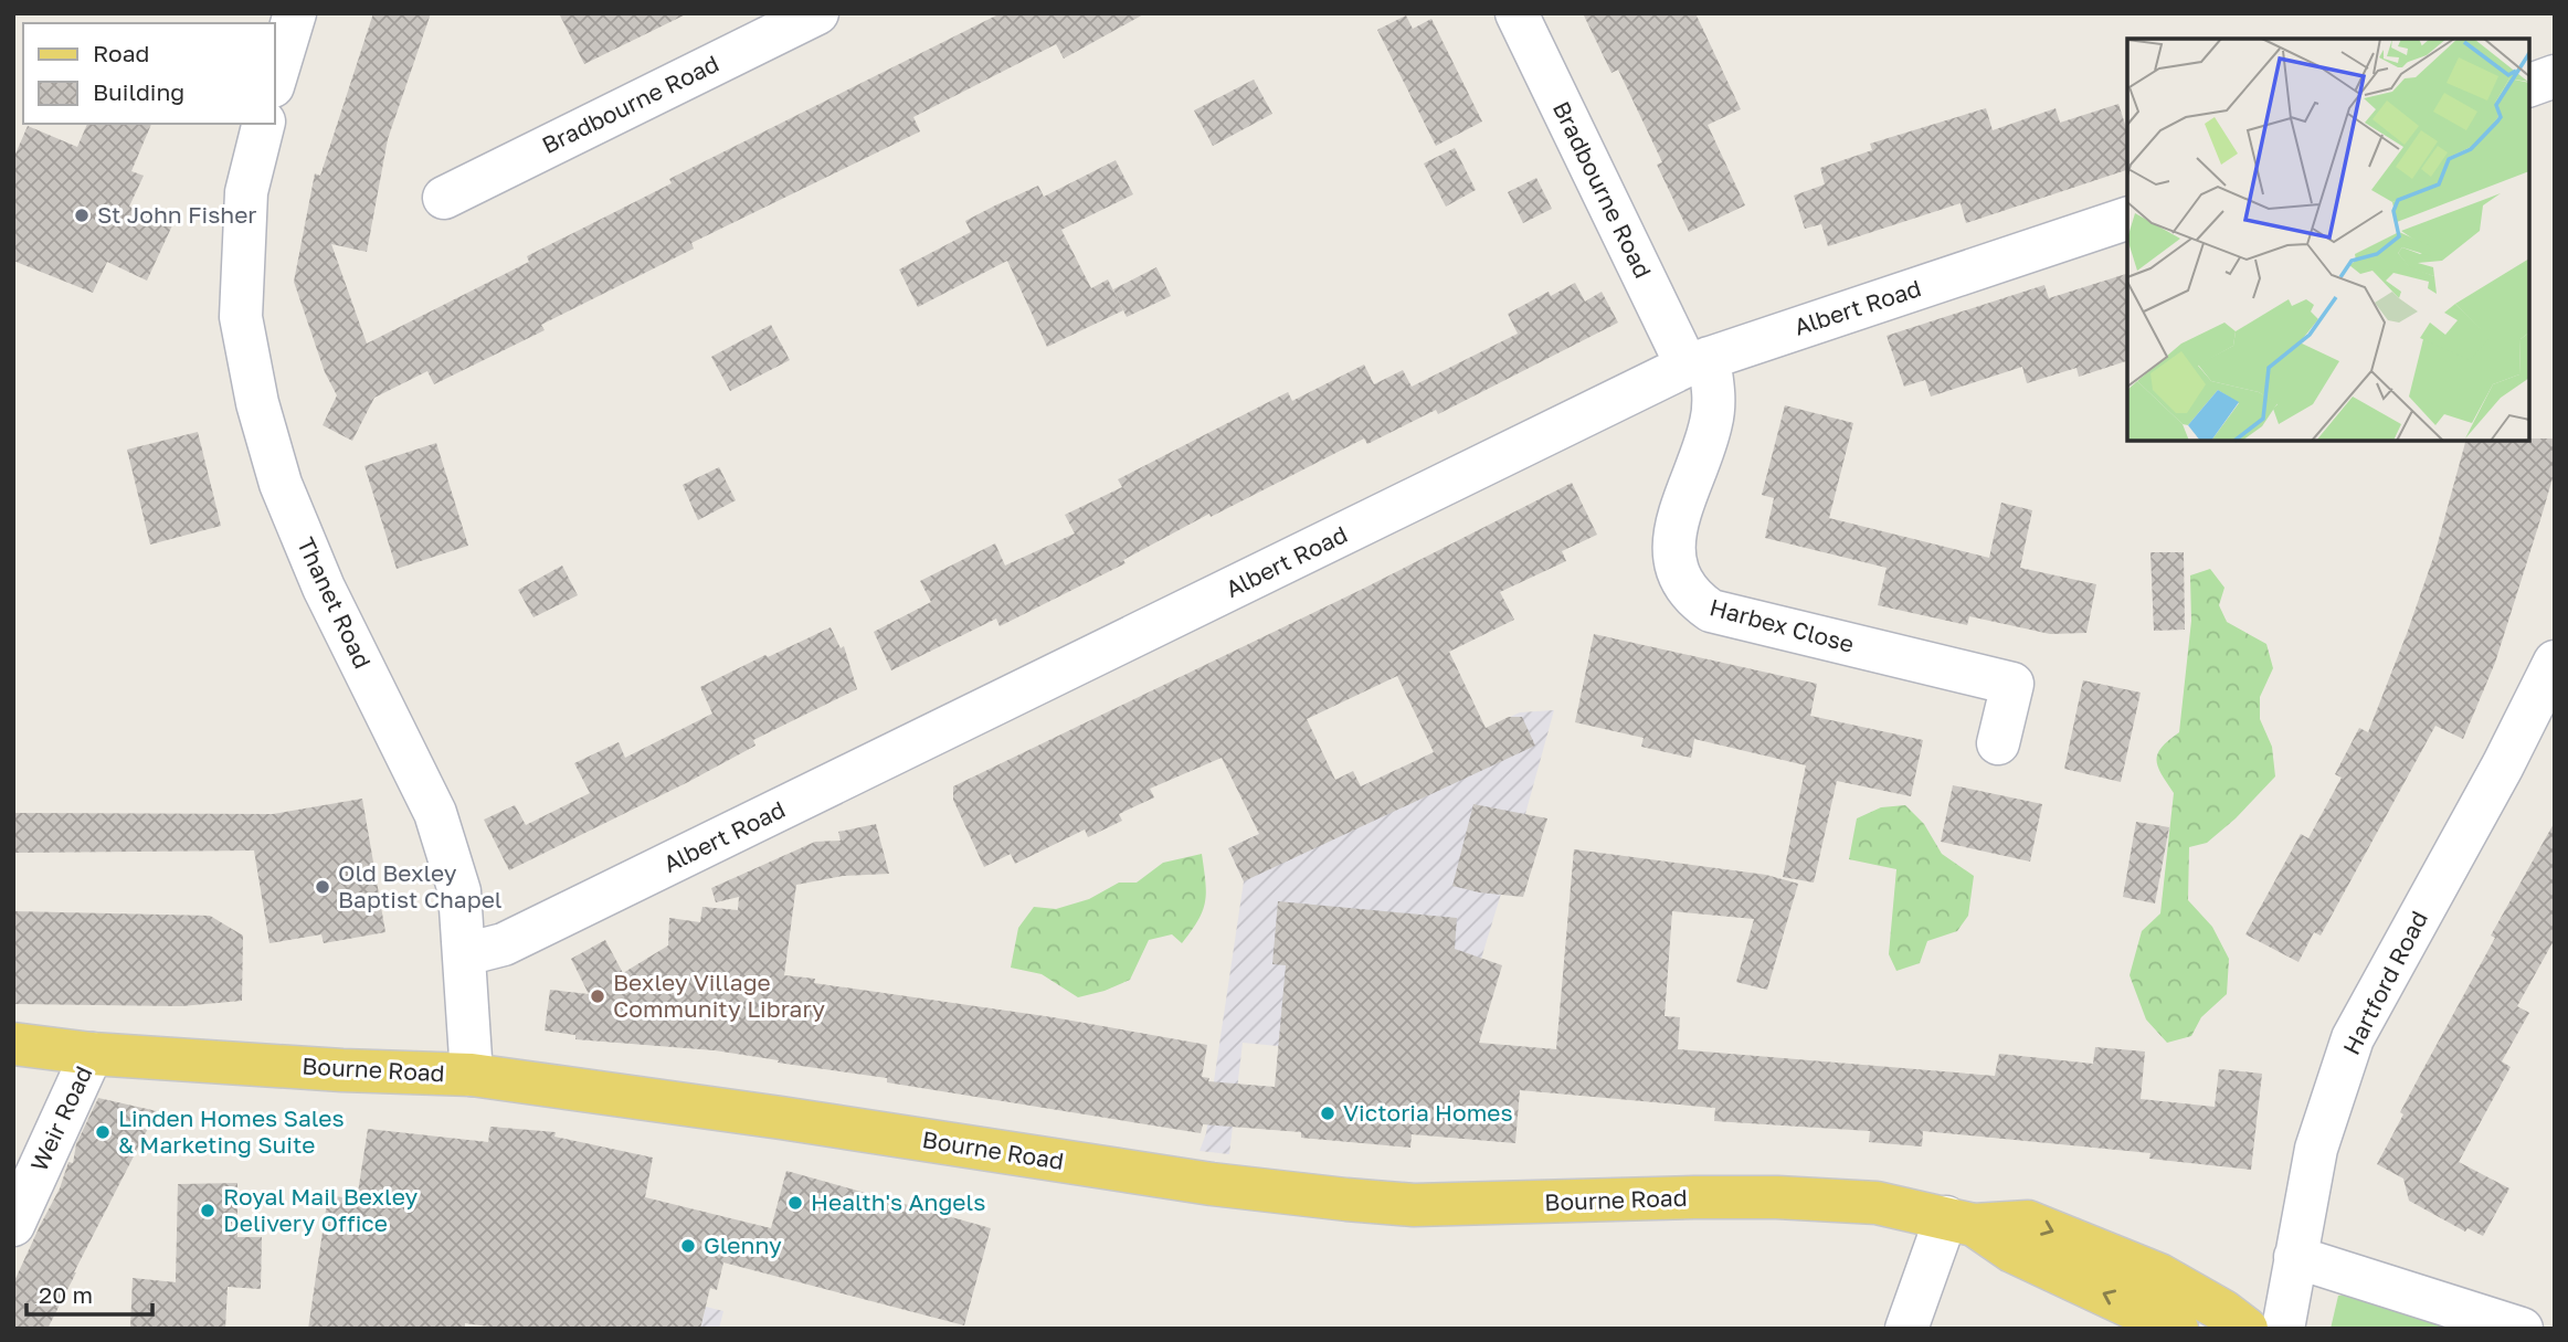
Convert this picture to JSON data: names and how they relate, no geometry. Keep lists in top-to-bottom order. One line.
{"streets":{"main road":["Bourne Road"],"street":["Bradbourne Road","Albert Road","Thanet Road","Harbex Close","Hartford Road","Weir Road"]},"crossings":[["Bradbourne Road","Albert Road"],["Bradbourne Road","Harbex Close"],["Albert Road","Thanet Road"],["Albert Road","Harbex Close"],["Thanet Road","Bourne Road"],["Bourne Road","Weir Road"]],"places":["St John Fisher","Old Bexley Baptist Chapel","Bexley Village Community Library","Victoria Homes","Linden Homes Sales & Marketing Suite","Health's Angels","Royal Mail Bexley Delivery Office","Glenny"],"legend":["Road","Building"],"scale_bar":"20 m"}
